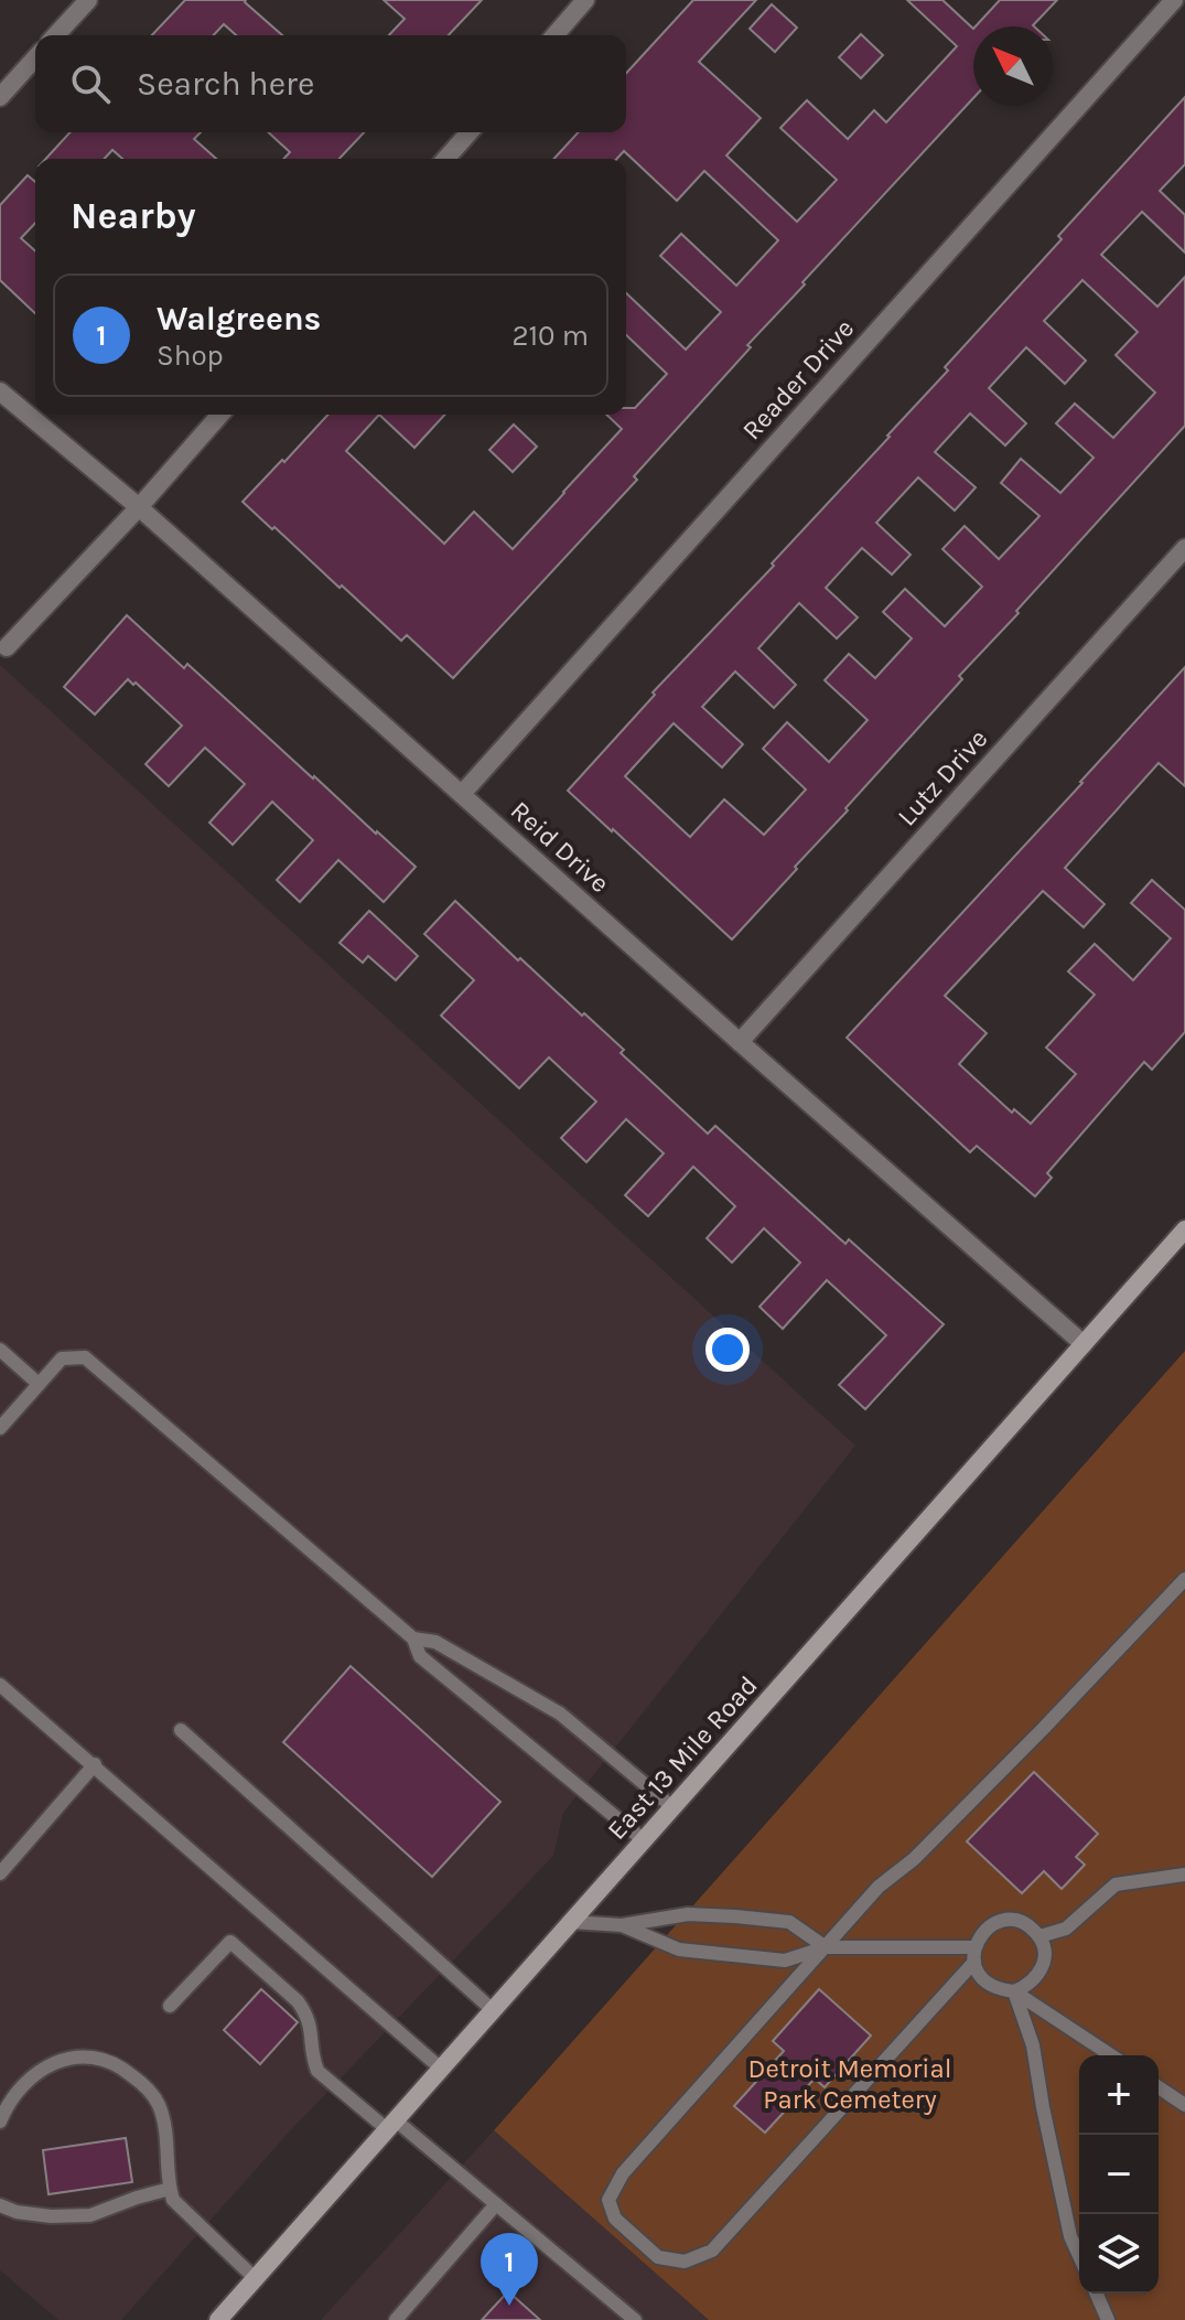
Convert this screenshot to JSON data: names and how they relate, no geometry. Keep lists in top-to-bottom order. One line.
{"streets":{"main road":["East 13 Mile Road"],"street":["Reader Drive","Lutz Drive","Reid Drive"]},"crossings":[["Reader Drive","Reid Drive"],["Lutz Drive","Reid Drive"],["Reid Drive","East 13 Mile Road"]],"parks":["Detroit Memorial Park Cemetery"],"north":"top left","page":{"search":"Search here","heading":"Nearby","list":[{"mark":"1","name":"Walgreens","note":"Shop","value":"210 m"}],"map_buttons":["+","−"],"pins":"1"}}
